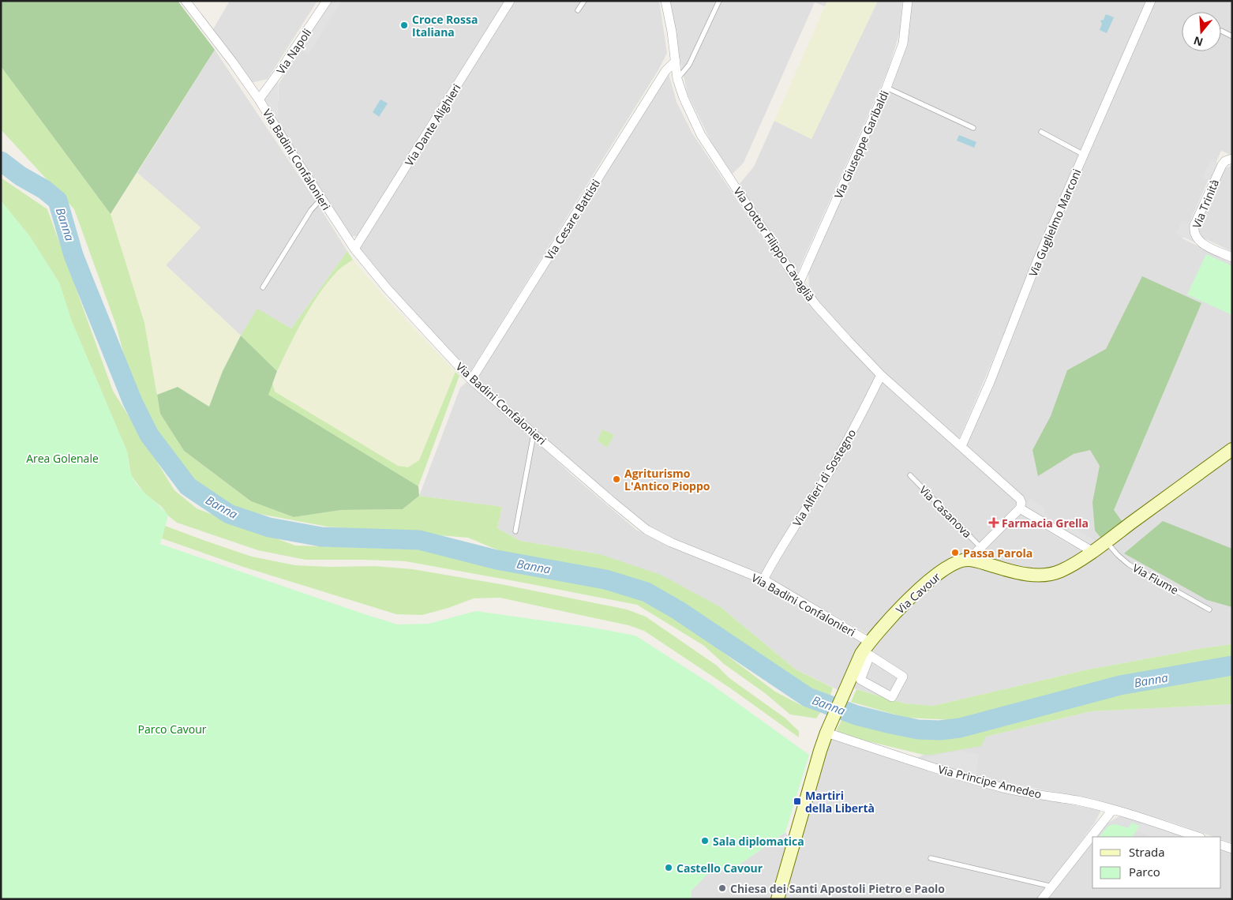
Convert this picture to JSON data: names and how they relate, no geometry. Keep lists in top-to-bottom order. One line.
{"streets":{"street":["Via Napoli","Via Dante Alighieri","Via Giuseppe Garibaldi","Via Badini Confalonieri","Via Trinità","Via Cesare Battisti","Via Guglielmo Marconi","Via Dottor Filippo Cavaglià","Via Alfieri di Sostegno","Via Cavour","Via Principe Amedeo"],"lane":["Via Casanova","Via Fiume"]},"crossings":[["Via Napoli","Via Badini Confalonieri"],["Via Dante Alighieri","Via Badini Confalonieri"],["Via Giuseppe Garibaldi","Via Dottor Filippo Cavaglià"],["Via Badini Confalonieri","Via Cesare Battisti"],["Via Badini Confalonieri","Via Alfieri di Sostegno"],["Via Badini Confalonieri","Via Cavour"],["Via Cesare Battisti","Via Dottor Filippo Cavaglià"],["Via Guglielmo Marconi","Via Dottor Filippo Cavaglià"],["Via Dottor Filippo Cavaglià","Via Alfieri di Sostegno"],["Via Cavour","Via Principe Amedeo"]],"water":["Banna"],"parks":["Area Golenale","Parco Cavour"],"places":{"other":["Croce Rossa Italiana","Agriturismo L'Antico Pioppo","Passa Parola","Sala diplomatica","Castello Cavour","Chiesa dei Santi Apostoli Pietro e Paolo"],"health":["Farmacia Grella"],"transit":["Martiri della Libertà"]},"legend":["Strada","Parco"],"north":"bottom"}
